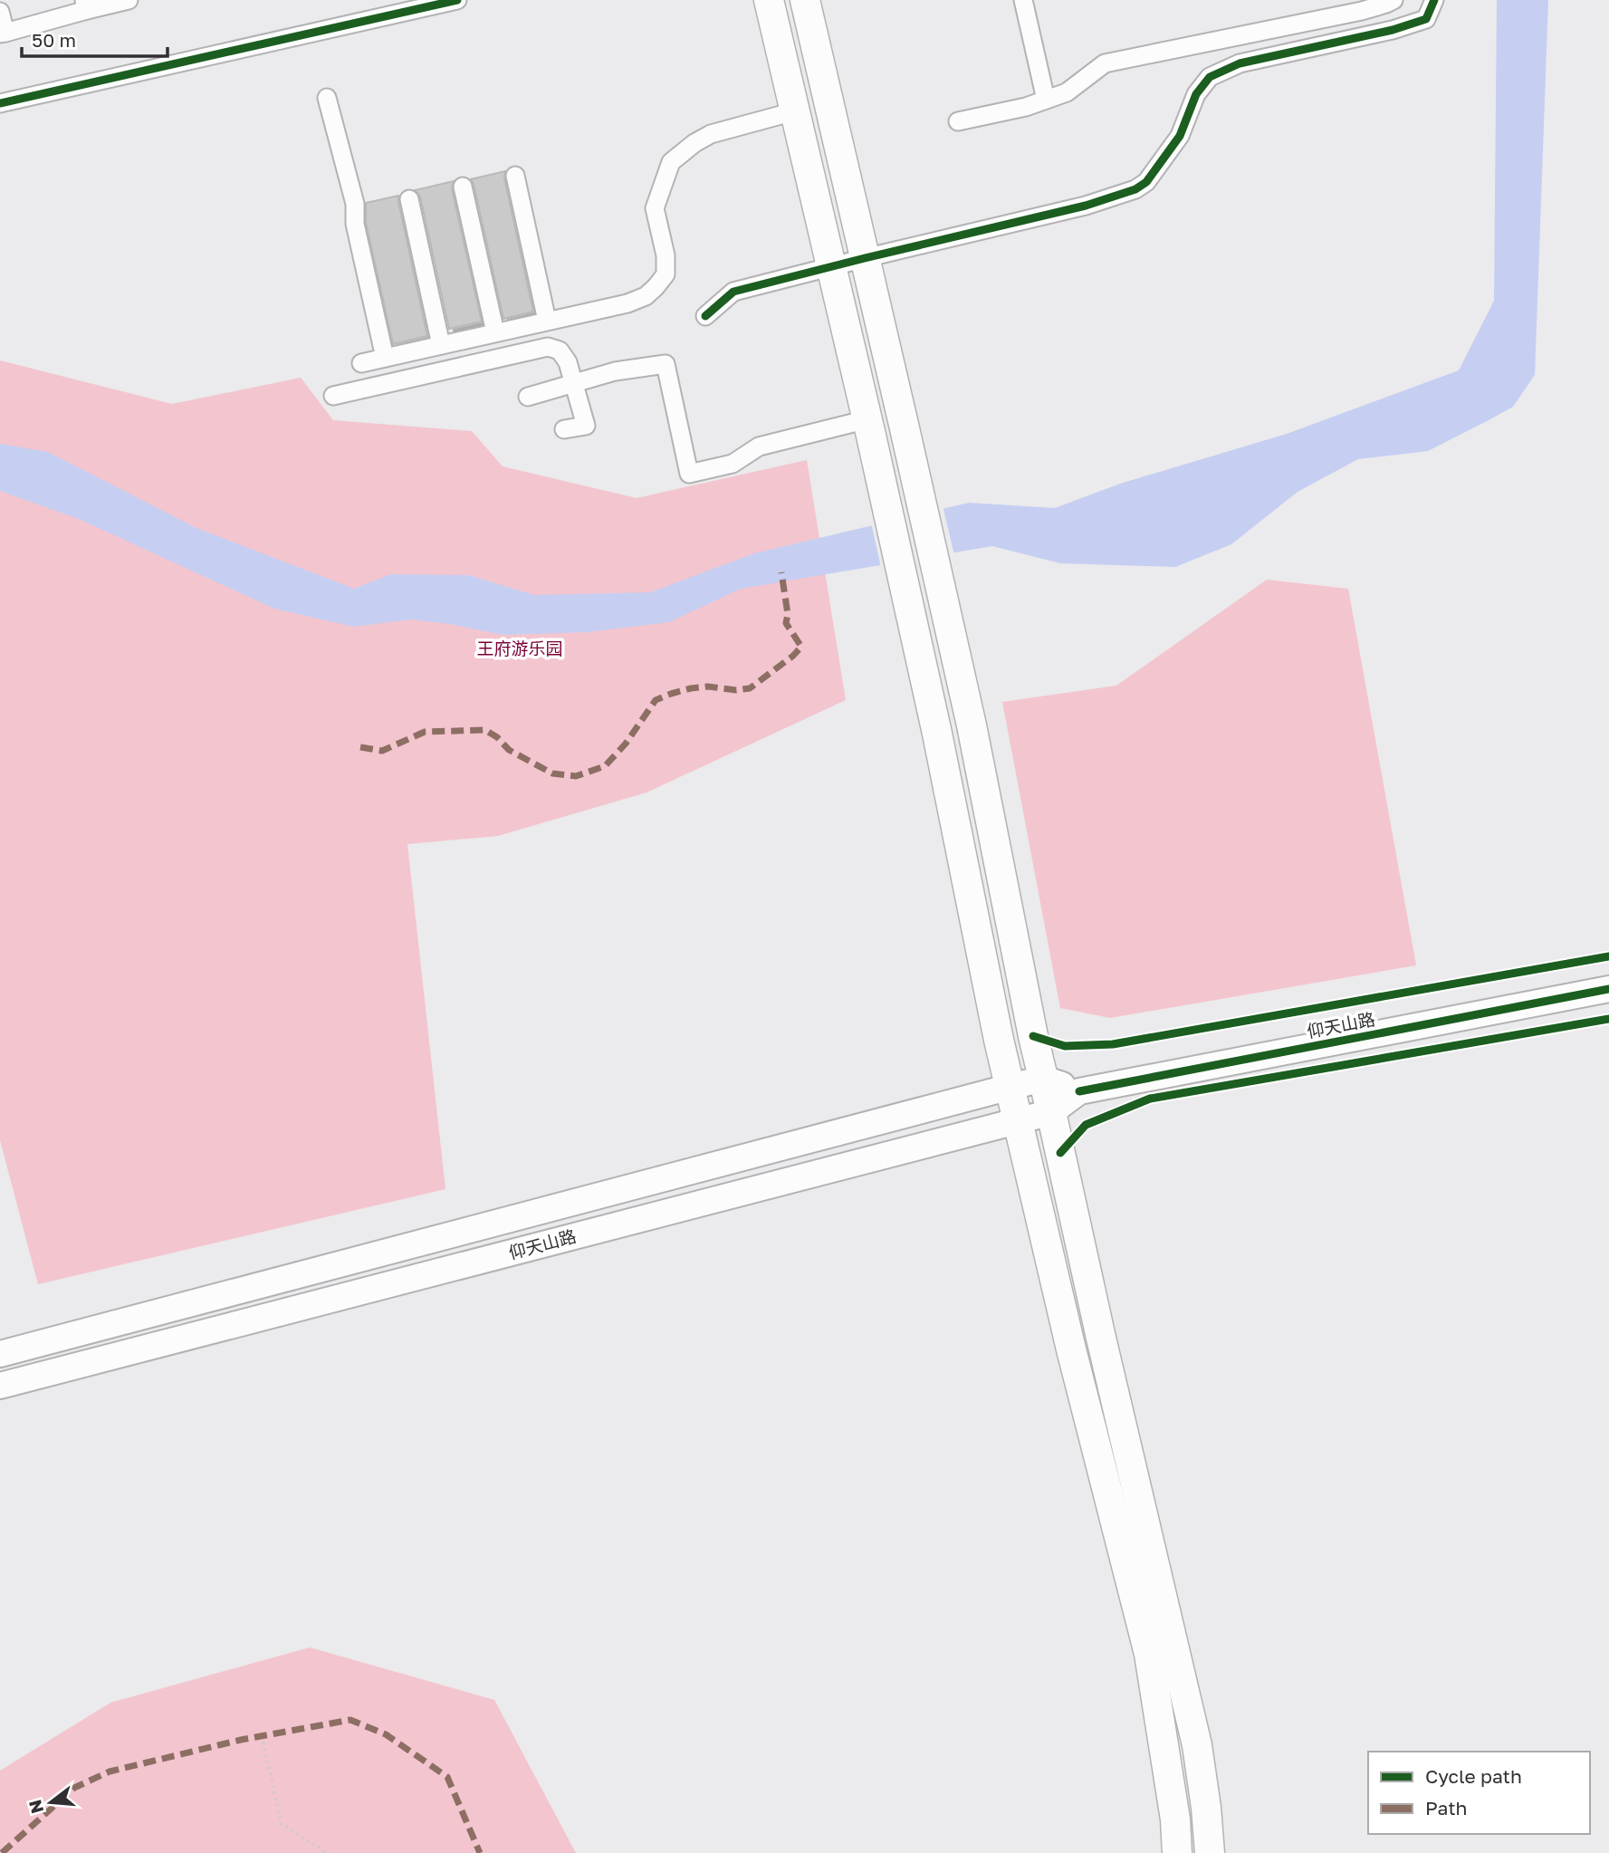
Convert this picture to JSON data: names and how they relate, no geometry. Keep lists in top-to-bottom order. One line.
{"streets":{"main road":["仰天山路"]},"parks":["王府游乐园"],"legend":["Cycle path","Path"],"scale_bar":"50 m","north":"left"}
